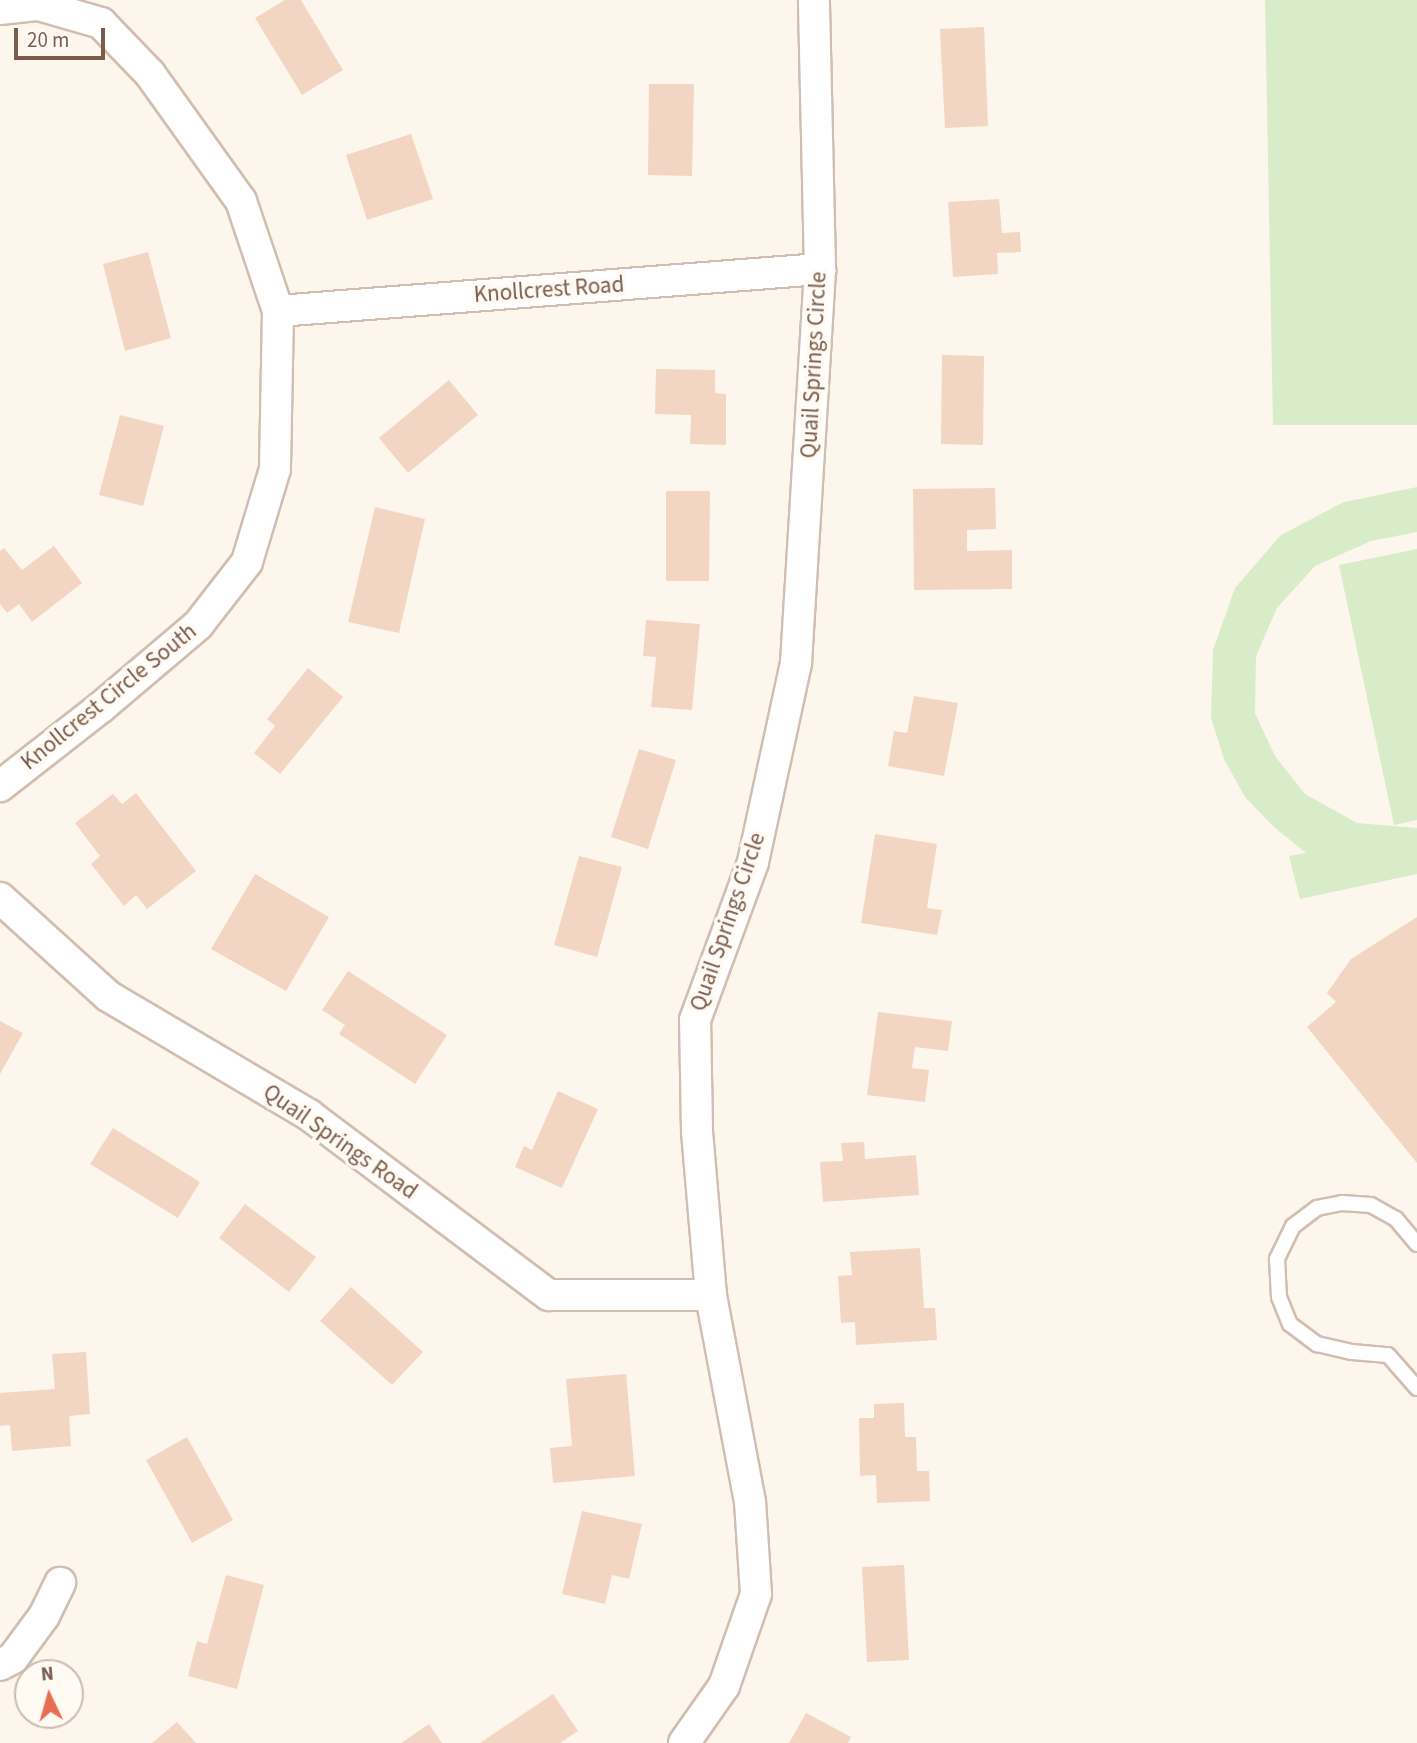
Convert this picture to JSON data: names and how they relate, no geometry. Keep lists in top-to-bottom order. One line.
{"streets":{"street":["Knollcrest Road","Quail Springs Circle","Knollcrest Circle South","Quail Springs Road"]},"crossings":[["Knollcrest Road","Quail Springs Circle"],["Knollcrest Road","Knollcrest Circle South"],["Quail Springs Circle","Quail Springs Road"]],"scale_bar":"20 m","north":"top"}
